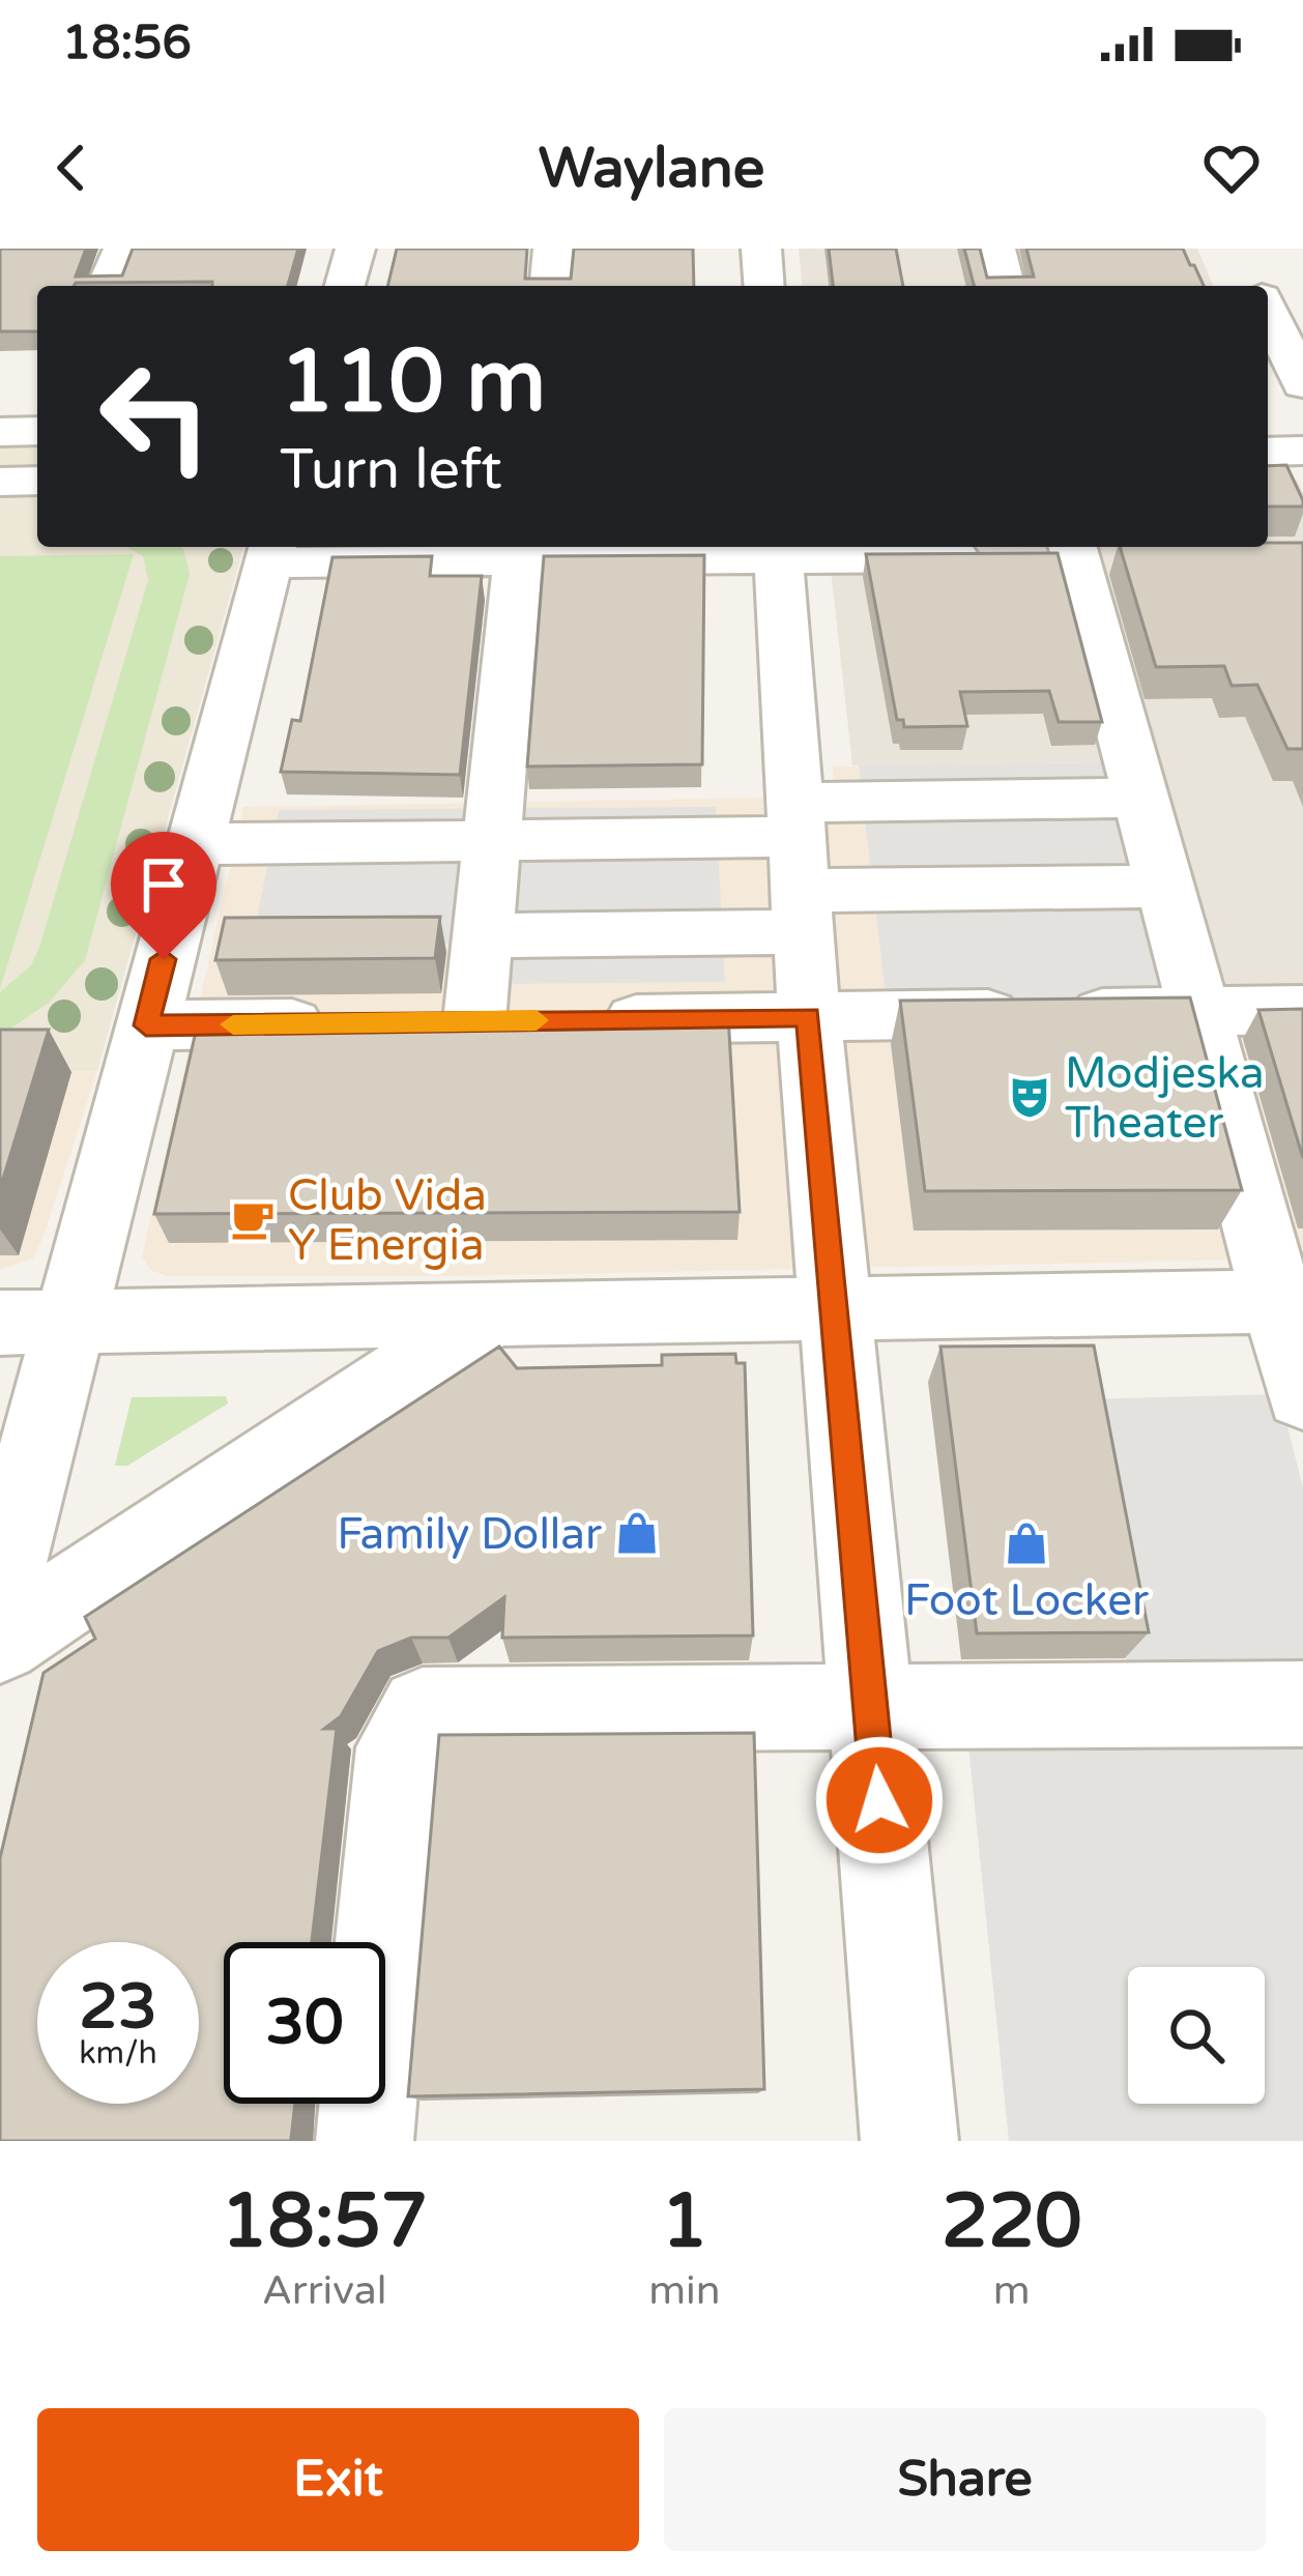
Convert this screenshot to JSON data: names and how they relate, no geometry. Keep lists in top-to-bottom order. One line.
{"places":{"theatre":["Modjeska Theater"],"cafe":["Club Vida Y Energia"],"shop":["Family Dollar","Foot Locker"]},"page":{"status":"18:56","header":"Waylane","turn":["110 m","Turn left"],"speed":"23 km/h","limit":"30","eta":["18:57","Arrival","1","min","220","m"],"buttons":["Exit","Share"]}}
